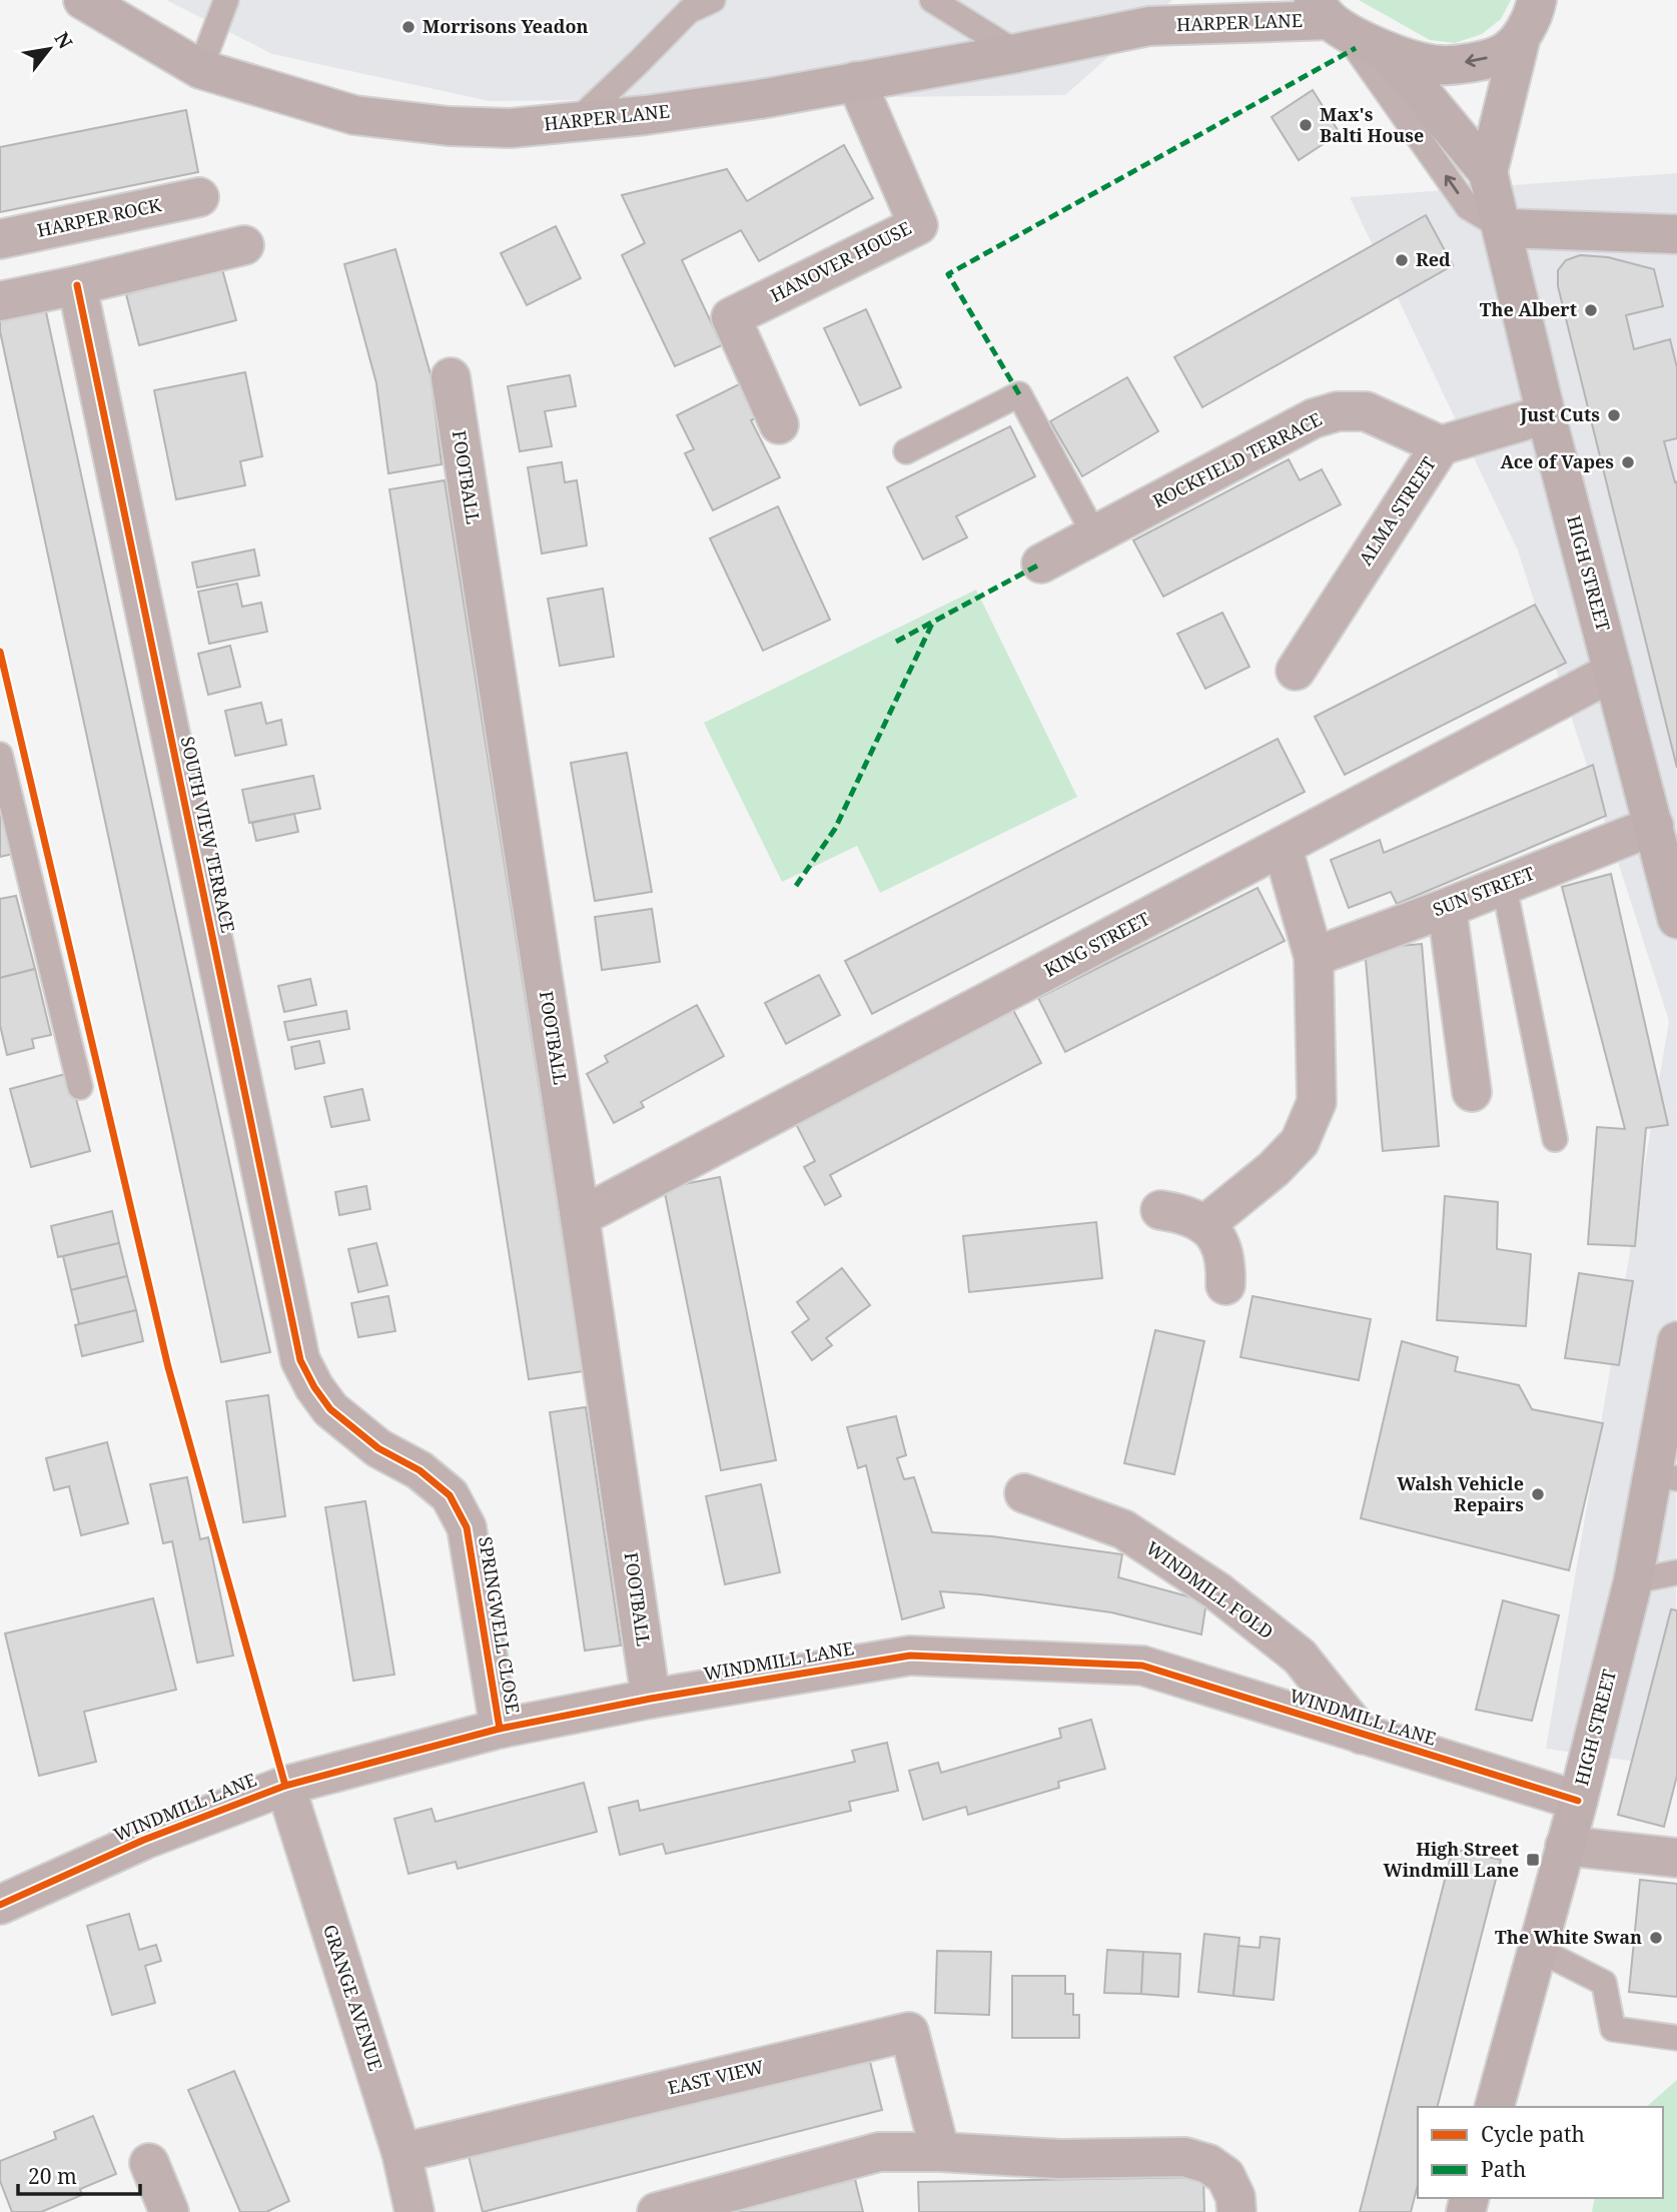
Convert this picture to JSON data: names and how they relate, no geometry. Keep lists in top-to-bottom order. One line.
{"streets":{"street":["HARPER LANE","HARPER ROCK","HANOVER HOUSE","ROCKFIELD TERRACE","FOOTBALL","ALMA STREET","HIGH STREET","SOUTH VIEW TERRACE","SUN STREET","KING STREET","WINDMILL FOLD","SPRINGWELL CLOSE","WINDMILL LANE","GRANGE AVENUE","EAST VIEW"]},"crossings":[["HARPER LANE","HANOVER HOUSE"],["HARPER LANE","HIGH STREET"],["ROCKFIELD TERRACE","ALMA STREET"],["FOOTBALL","KING STREET"],["FOOTBALL","WINDMILL LANE"],["ALMA STREET","HIGH STREET"],["HIGH STREET","SUN STREET"],["HIGH STREET","KING STREET"],["HIGH STREET","WINDMILL LANE"],["SOUTH VIEW TERRACE","SPRINGWELL CLOSE"],["WINDMILL FOLD","WINDMILL LANE"],["SPRINGWELL CLOSE","WINDMILL LANE"],["WINDMILL LANE","GRANGE AVENUE"],["GRANGE AVENUE","EAST VIEW"]],"places":{"other":["Morrisons Yeadon","Max's Balti House","Red","The Albert","Just Cuts","Ace of Vapes","Walsh Vehicle Repairs","The White Swan"],"transit":["High Street Windmill Lane"]},"legend":["Cycle path","Path"],"scale_bar":"20 m","north":"top right"}
